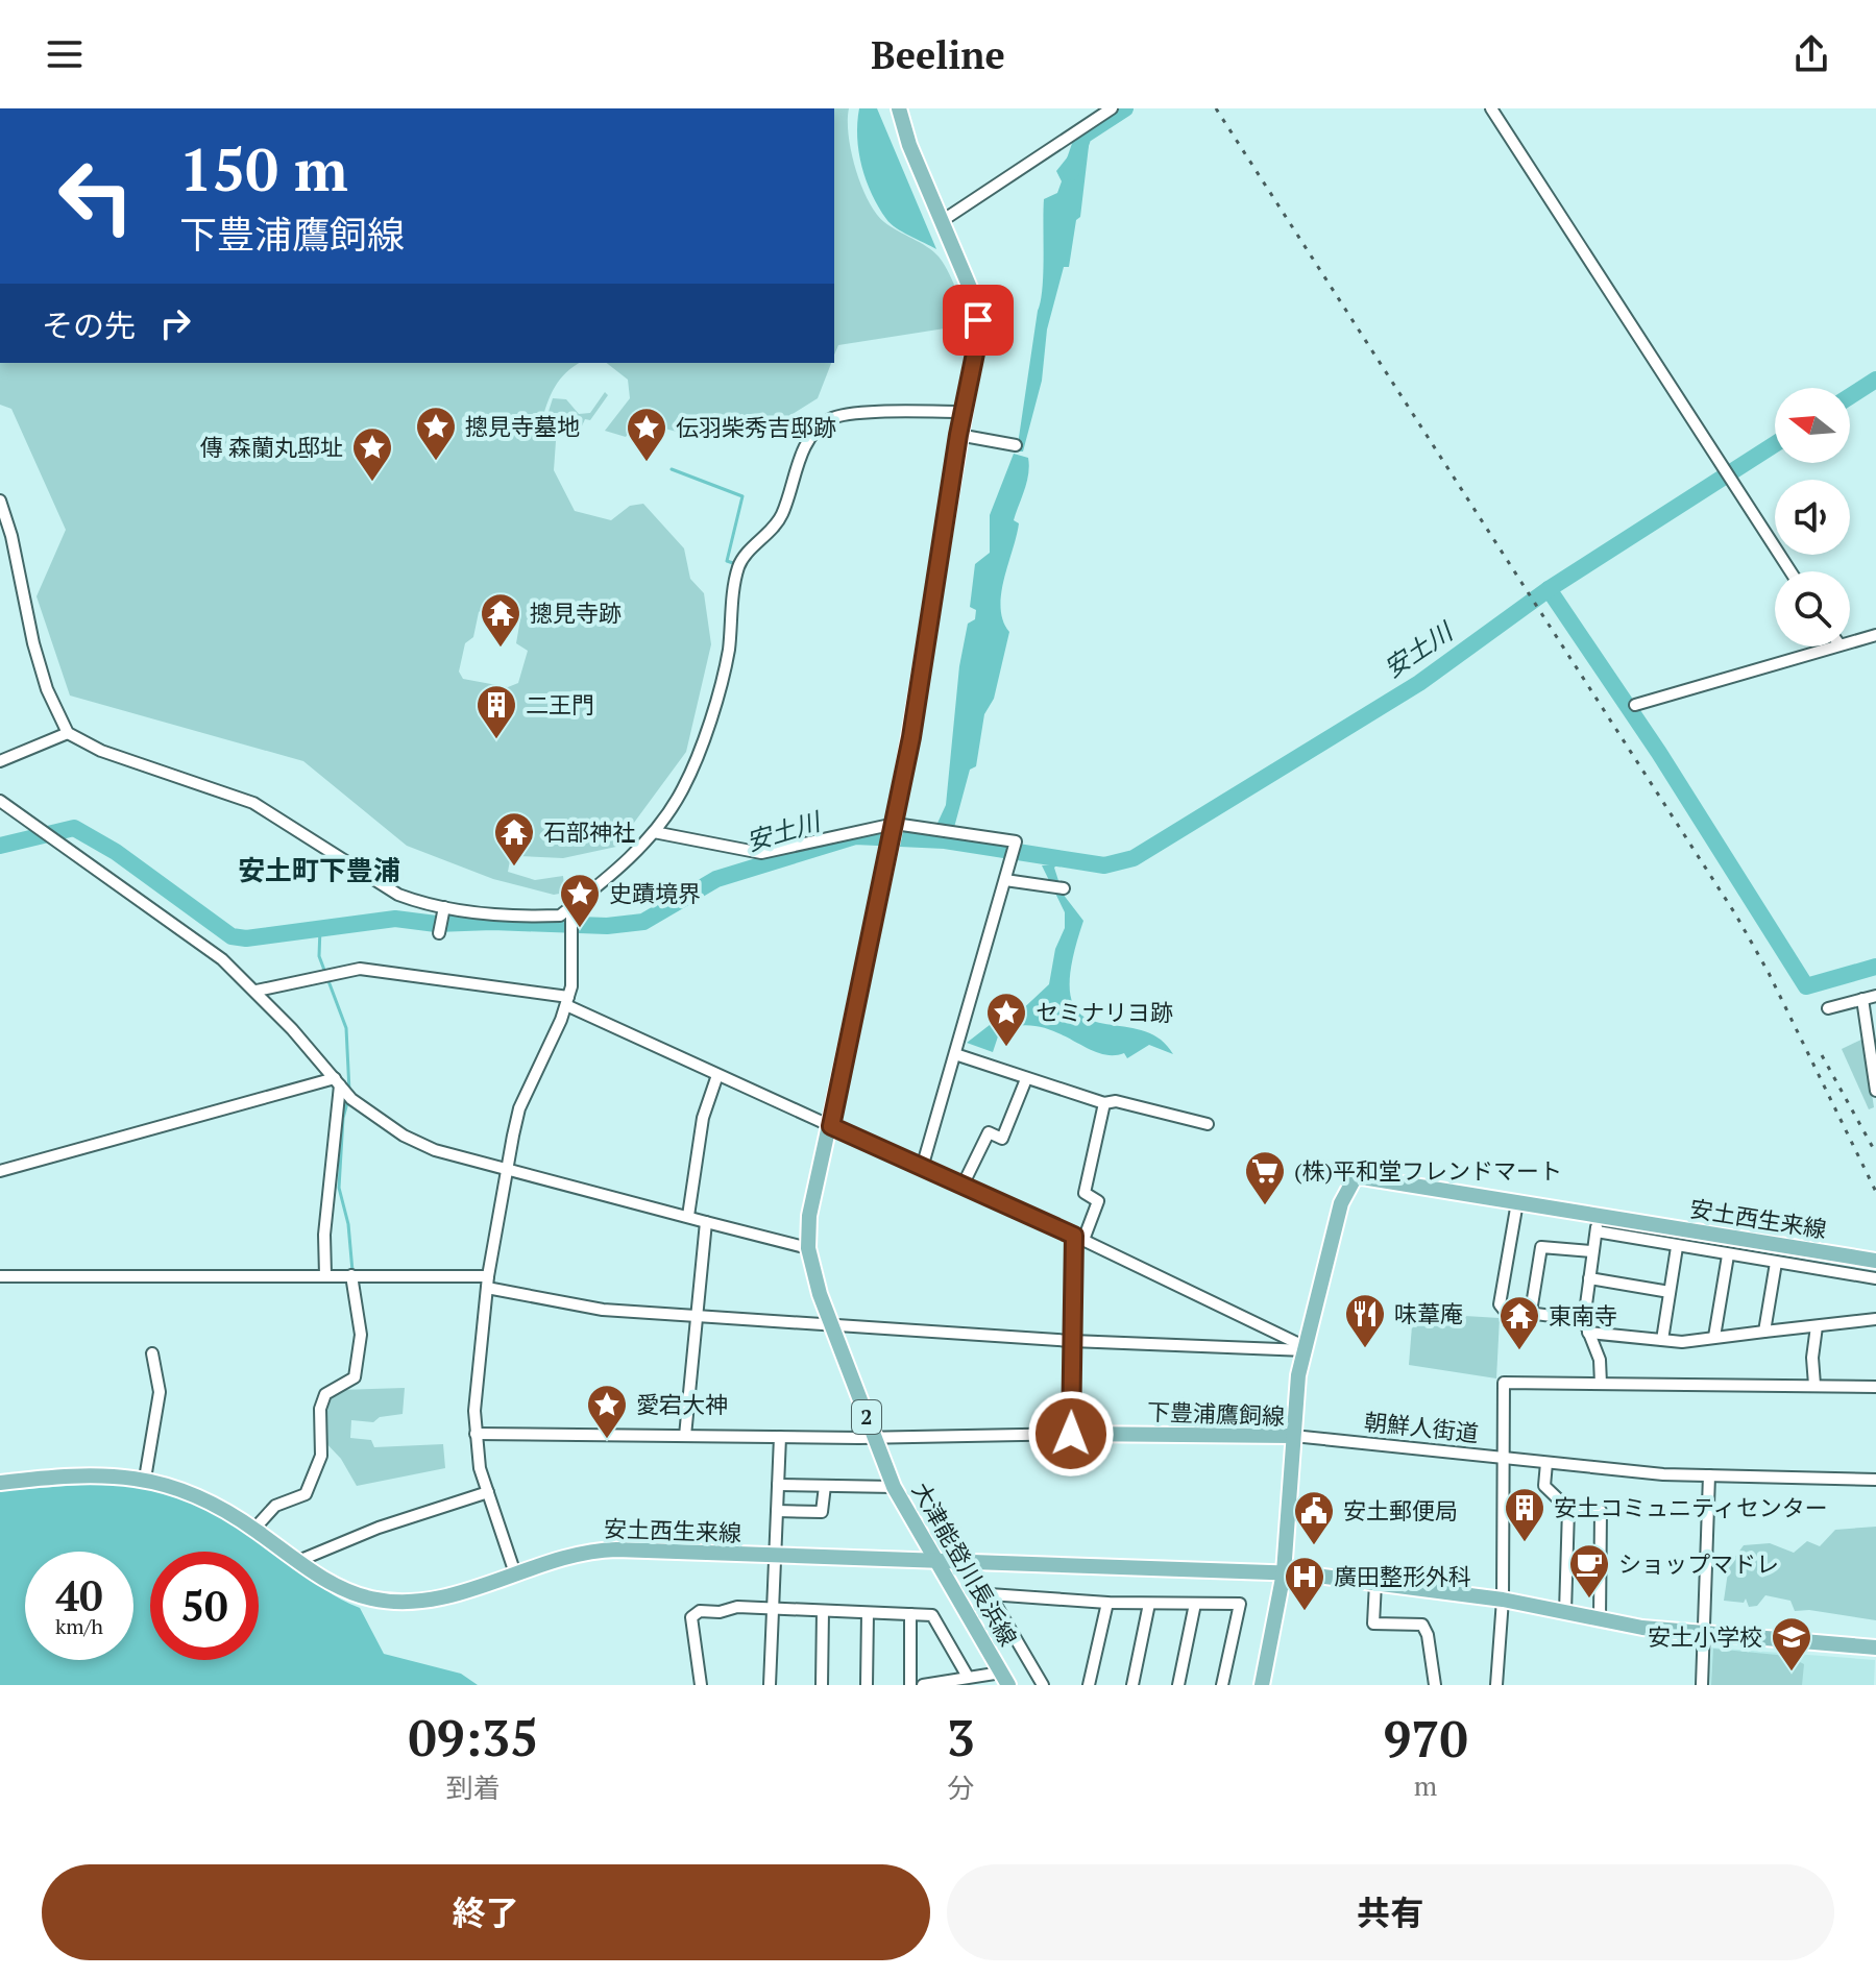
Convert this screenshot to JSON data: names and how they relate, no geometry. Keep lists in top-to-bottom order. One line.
{"streets":{"main road":["安土西生来線","下豊浦鷹飼線","2","大津能登川長浜線"],"street":["朝鮮人街道"]},"crossings":[["安土西生来線","下豊浦鷹飼線"],["安土西生来線","大津能登川長浜線"],["下豊浦鷹飼線","朝鮮人街道"]],"districts":["安土町下豊浦"],"water":["安土川"],"places":{"place":["摠見寺墓地","伝羽柴秀吉邸跡","傳 森蘭丸邸址","史蹟境界","セミナリヨ跡","愛宕大神"],"temple":["摠見寺跡","石部神社","東南寺"],"building":["二王門","安土コミュニティセンター"],"supermarket":["(株)平和堂フレンドマート"],"restaurant":["味葦庵"],"public building":["安土郵便局"],"cafe":["ショップマドレ"],"hospital":["廣田整形外科"],"school or university":["安土小学校"]},"north":"left","page":{"header":"Beeline","turn":["150 m","下豊浦鷹飼線"],"then":"その先","speed":"40 km/h","limit":"50","eta":["09:35","到着","3","分","970","m"],"buttons":["終了","共有"]}}
